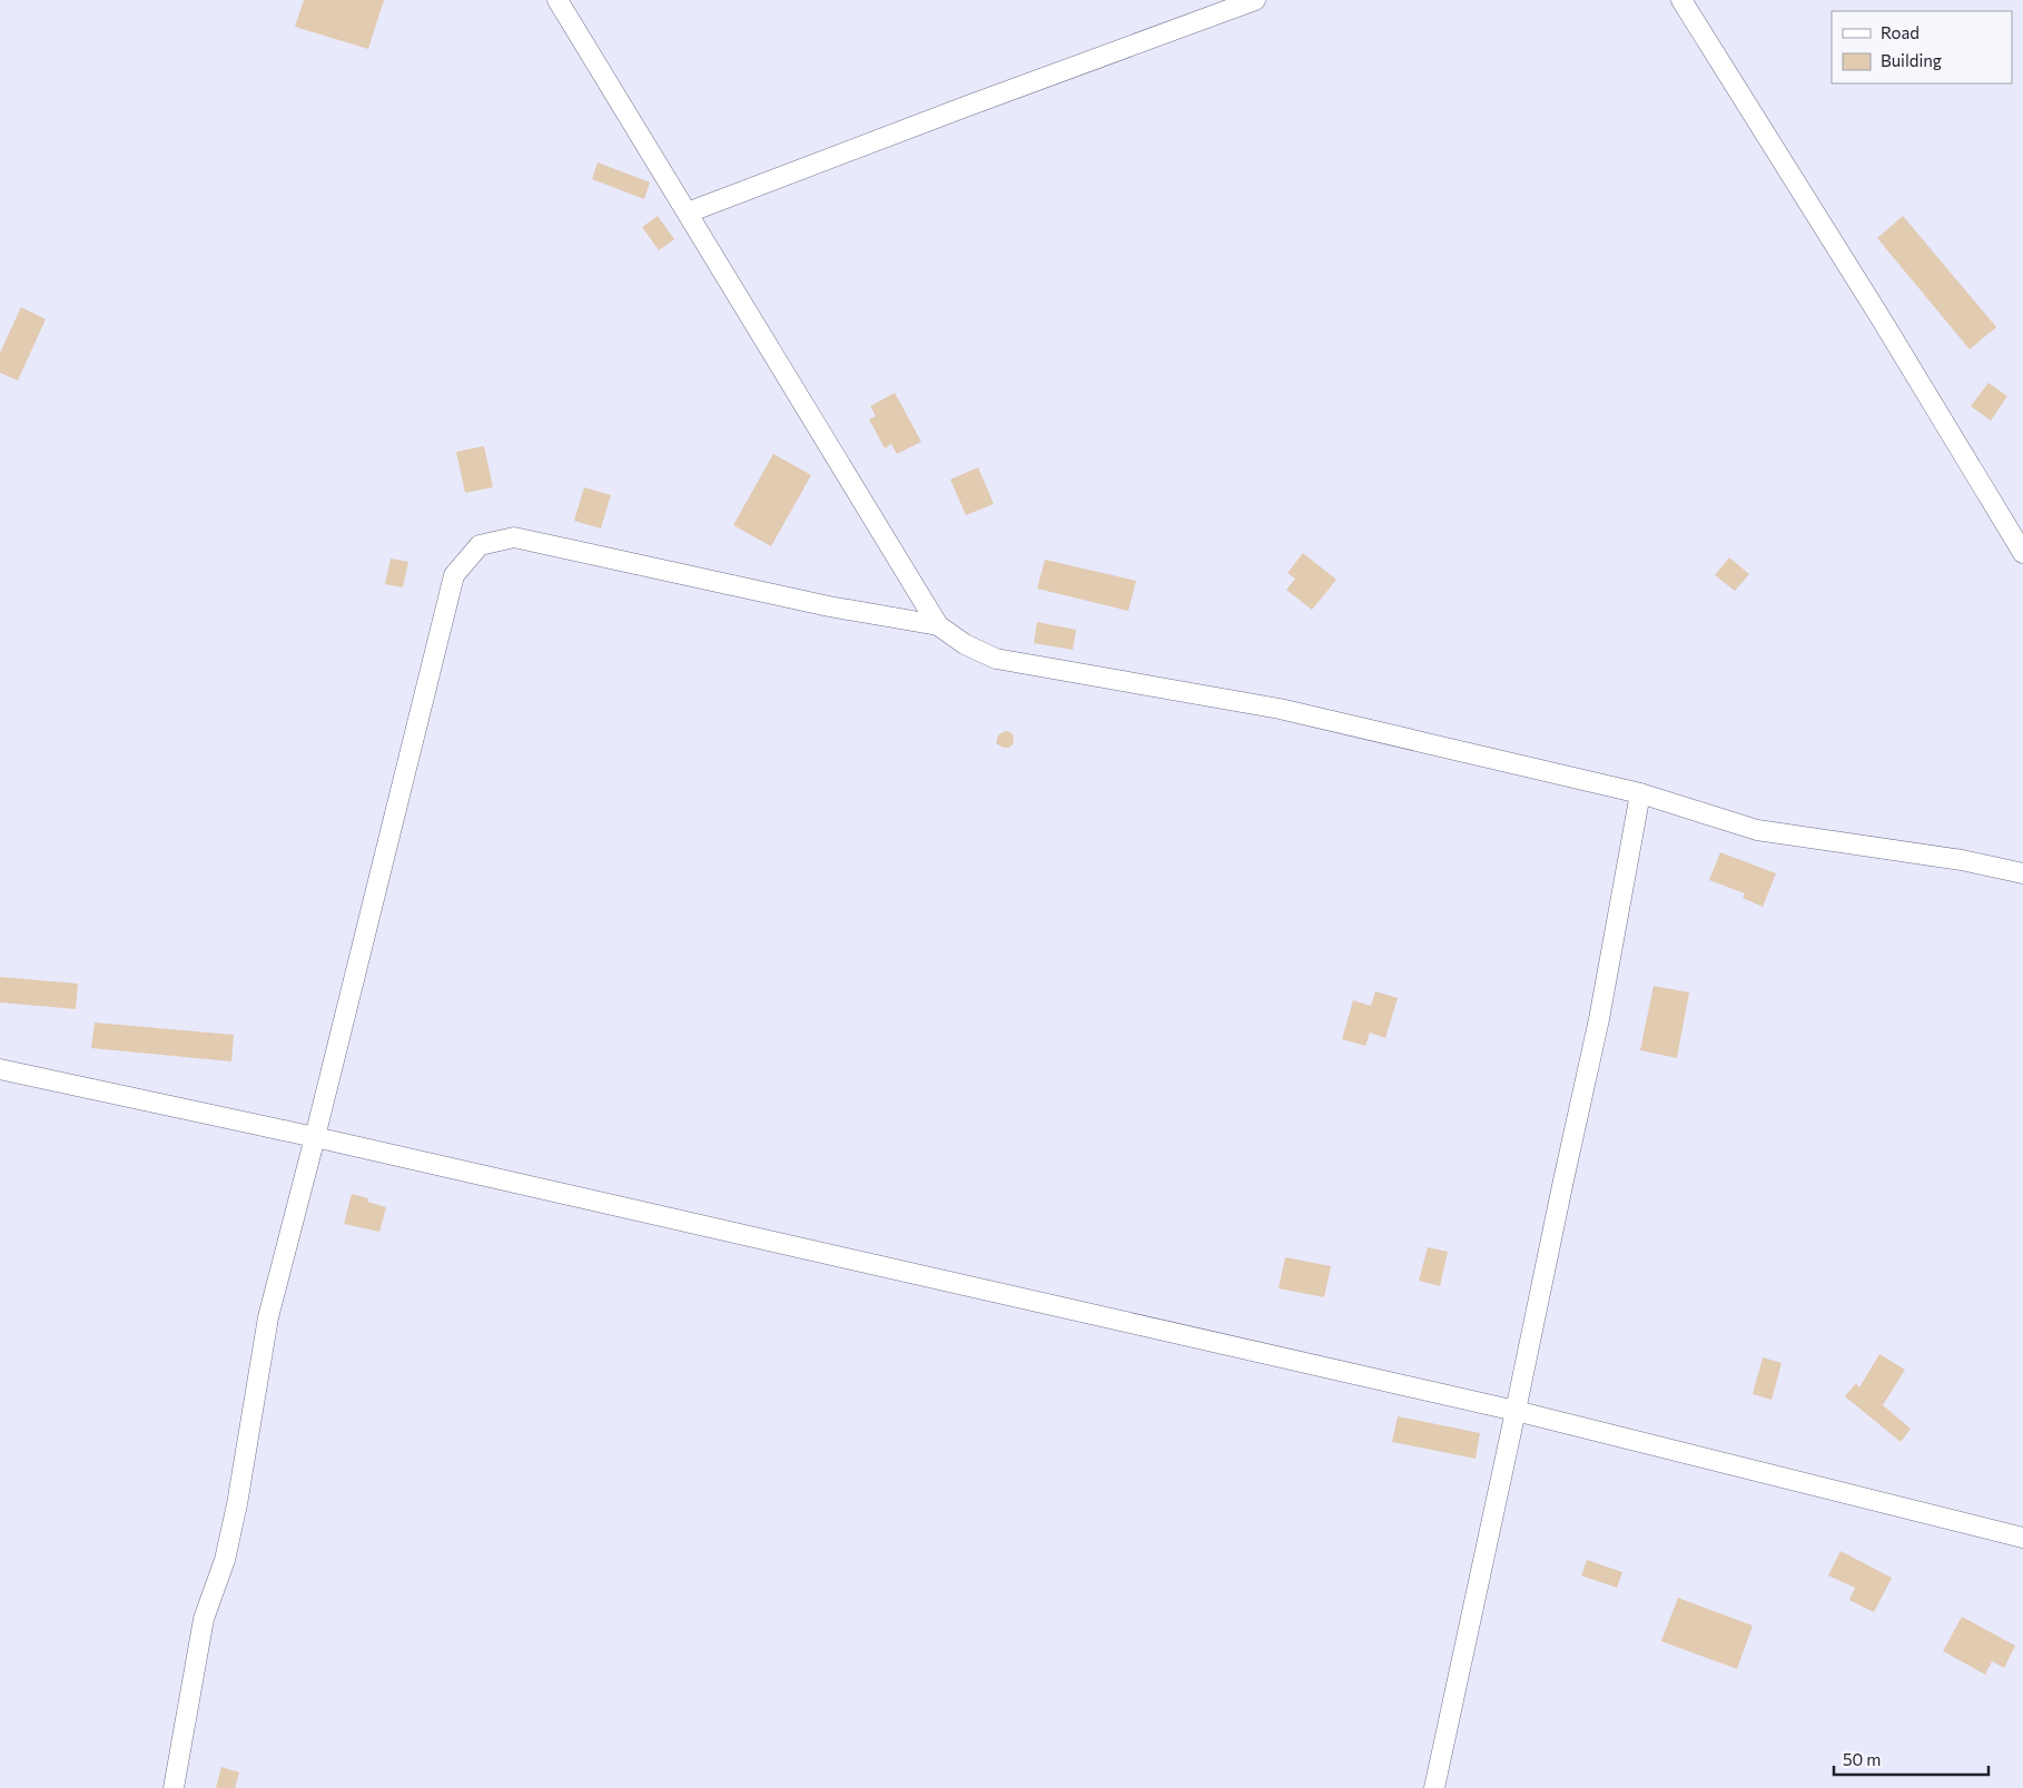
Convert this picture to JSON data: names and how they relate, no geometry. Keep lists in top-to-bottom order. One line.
{"legend":["Road","Building"],"scale_bar":"50 m"}
